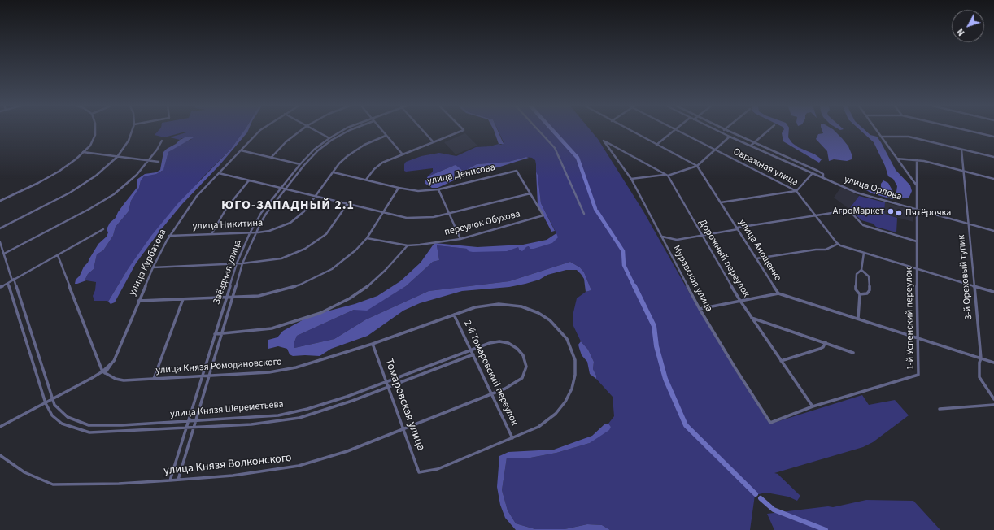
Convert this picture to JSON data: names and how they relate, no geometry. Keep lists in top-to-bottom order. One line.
{"streets":{"street":["Овражная улица","улица Денисова","улица Орлова","переулок Обухова","улица Никитина","улица Анощенко","Дорожный переулок","улица Курбатова","Звёздная улица","3-й Ореховый тупик","Муравская улица","1-й Успенский переулок","улица Князя Ромодановского","2-й Томаровский переулок","Томаровская улица","улица Князя Шереметьева","улица Князя Волконского"]},"crossings":[["улица Денисова","переулок Обухова"],["улица Денисова","улица Никитина"],["улица Орлова","3-й Ореховый тупик"],["улица Орлова","1-й Успенский переулок"],["улица Никитина","улица Курбатова"],["улица Никитина","Звёздная улица"],["улица Анощенко","3-й Ореховый тупик"],["улица Анощенко","1-й Успенский переулок"],["Дорожный переулок","1-й Успенский переулок"],["улица Курбатова","улица Князя Ромодановского"],["улица Курбатова","улица Князя Шереметьева"],["Звёздная улица","улица Князя Ромодановского"],["Звёздная улица","улица Князя Шереметьева"],["Звёздная улица","улица Князя Волконского"],["Муравская улица","1-й Успенский переулок"],["улица Князя Ромодановского","2-й Томаровский переулок"],["улица Князя Ромодановского","Томаровская улица"],["2-й Томаровский переулок","улица Князя Шереметьева"],["2-й Томаровский переулок","улица Князя Волконского"],["Томаровская улица","улица Князя Шереметьева"],["Томаровская улица","улица Князя Волконского"],["улица Князя Шереметьева","улица Князя Волконского"]],"districts":["ЮГО-ЗАПАДНЫЙ 2.1"],"places":["АгроМаркет","Пятёрочка"],"north":"bottom left"}
